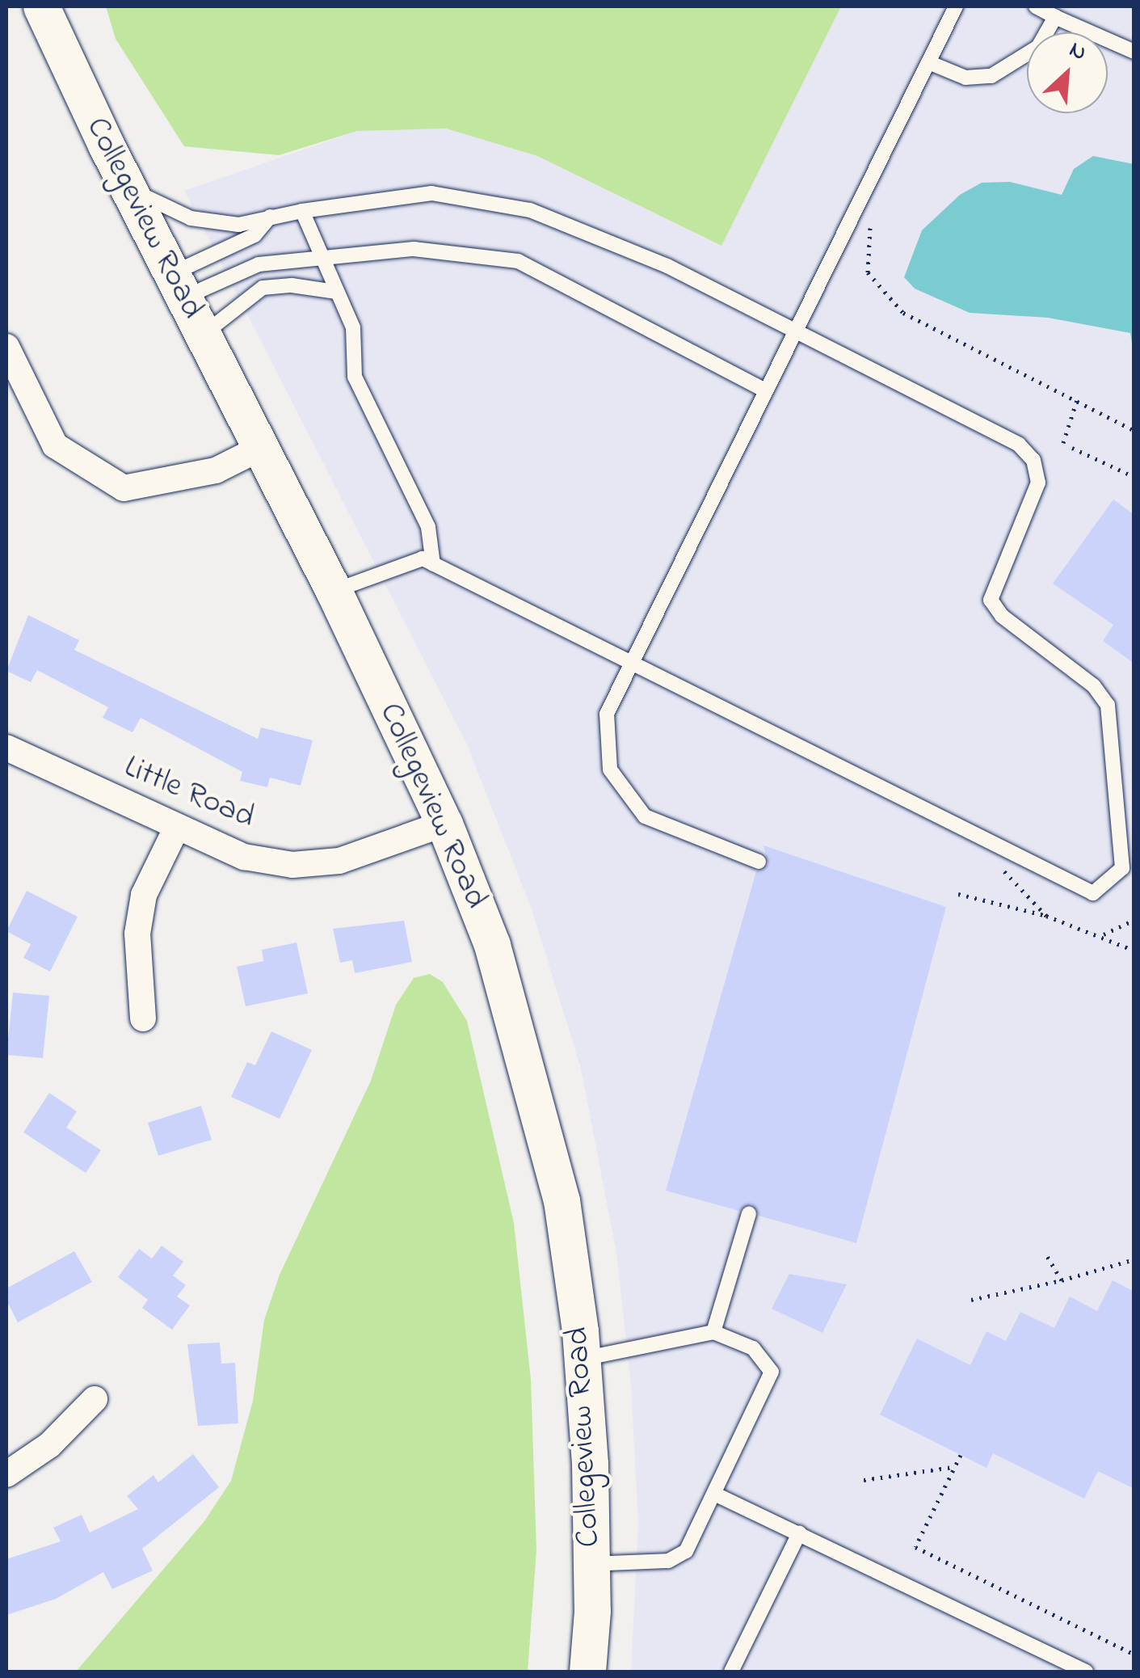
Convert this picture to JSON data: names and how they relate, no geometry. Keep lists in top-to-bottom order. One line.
{"streets":{"street":["Collegeview Road","Little Road"]},"crossings":[["Collegeview Road","Little Road"]],"north":"top right"}
